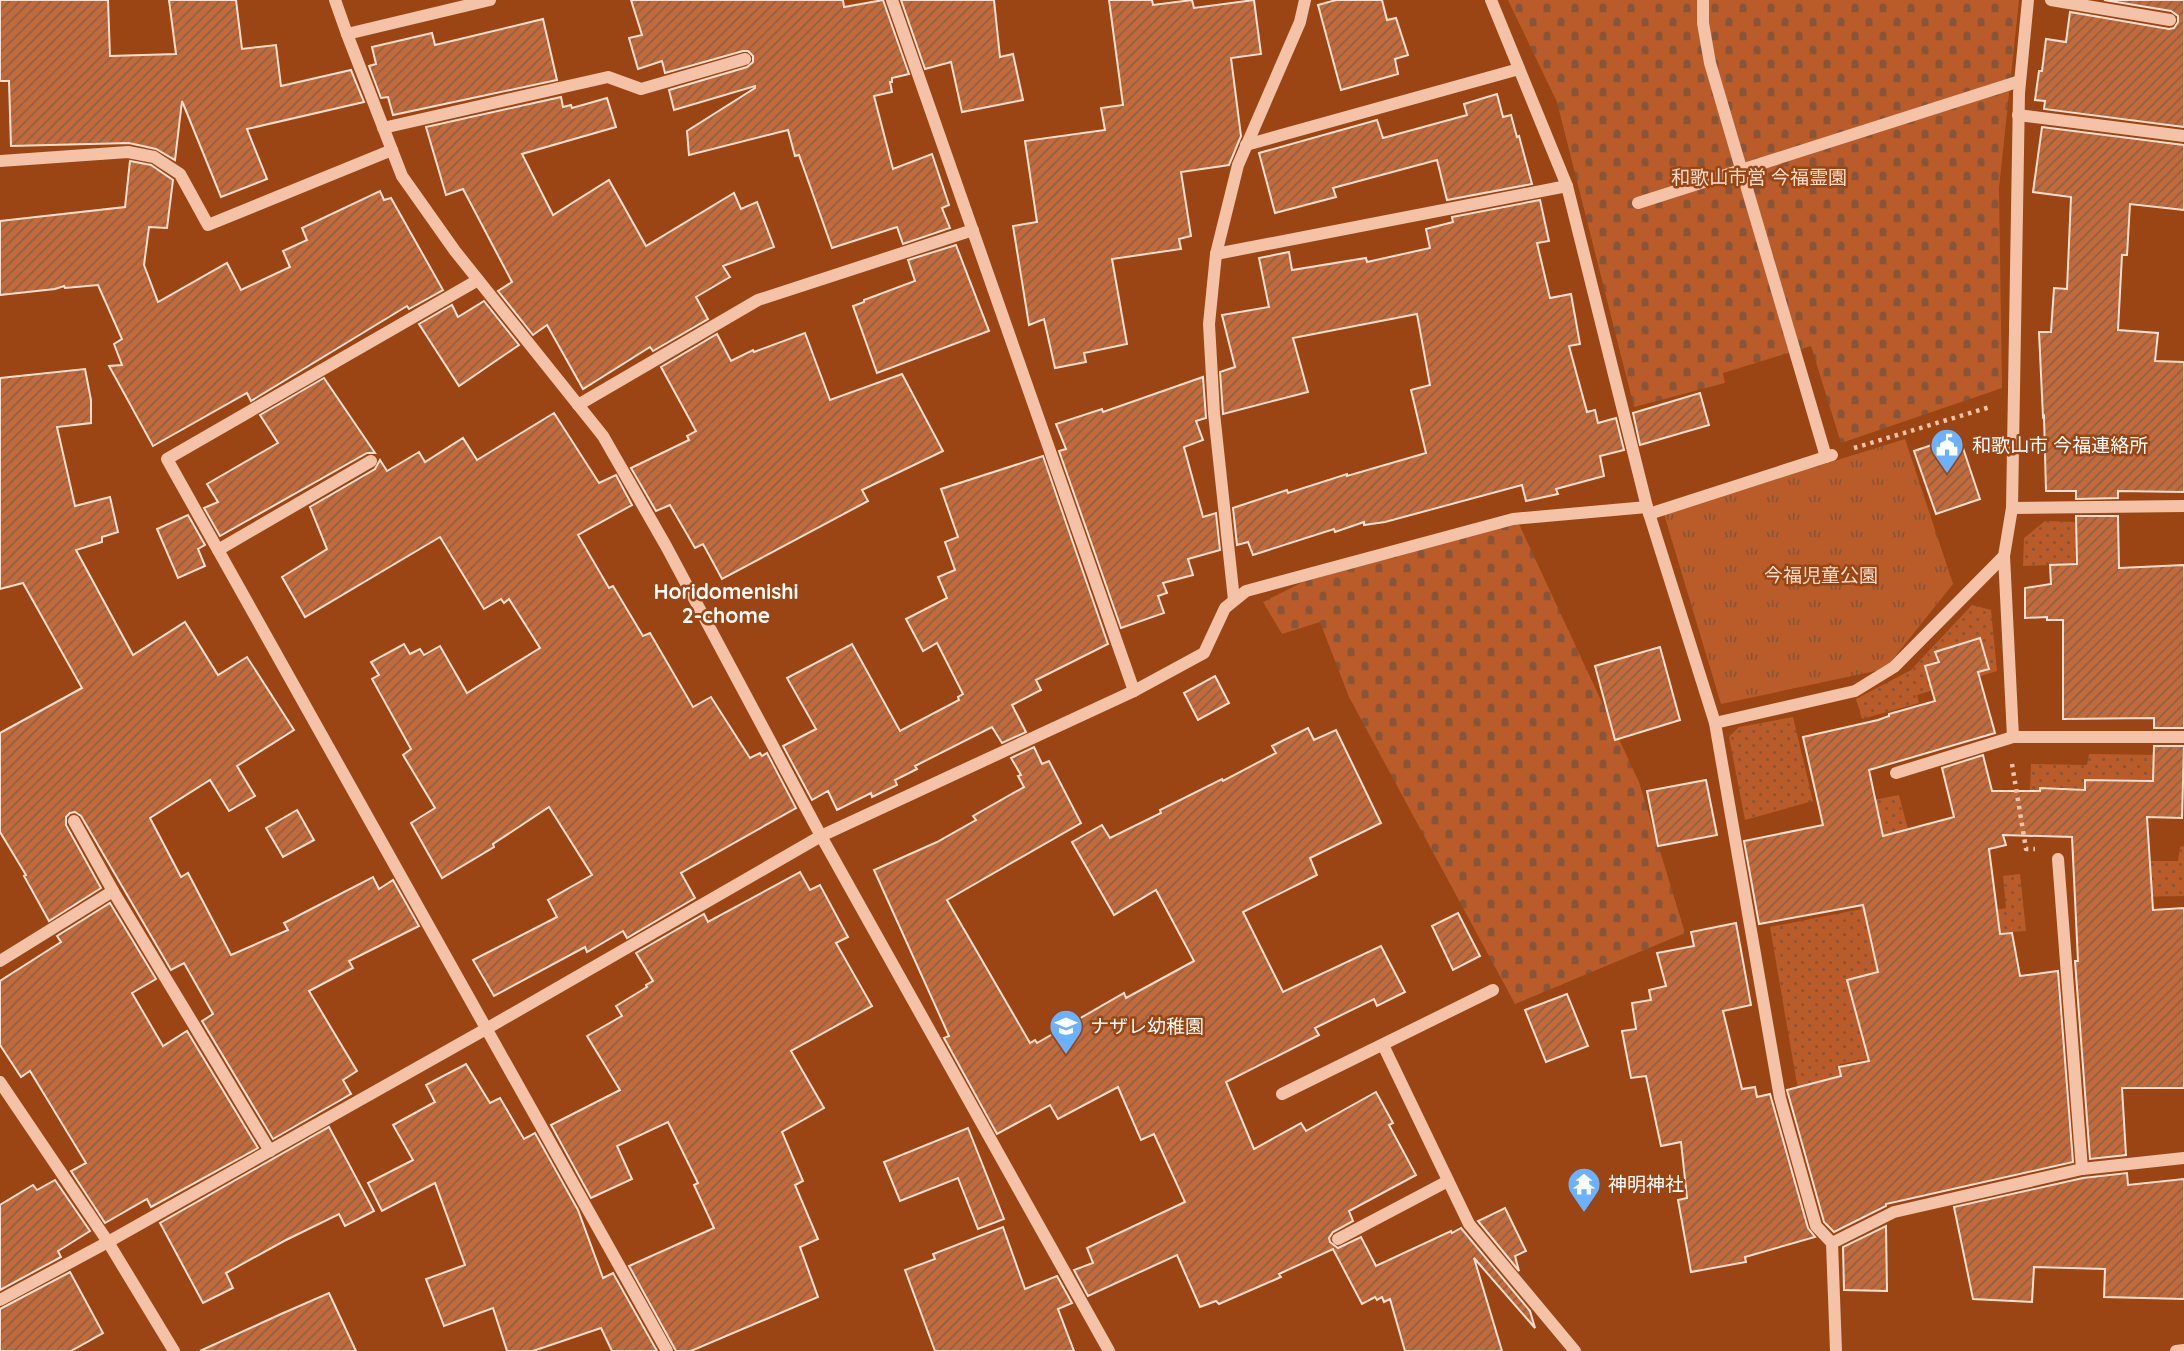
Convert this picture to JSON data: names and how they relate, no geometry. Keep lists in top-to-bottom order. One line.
{"districts":["Horidomenishi 2-chome"],"parks":["和歌山市営 今福霊園","今福児童公園"],"places":{"public building":["和歌山市 今福連絡所"],"school or university":["ナザレ幼稚園"],"temple":["神明神社"]}}
